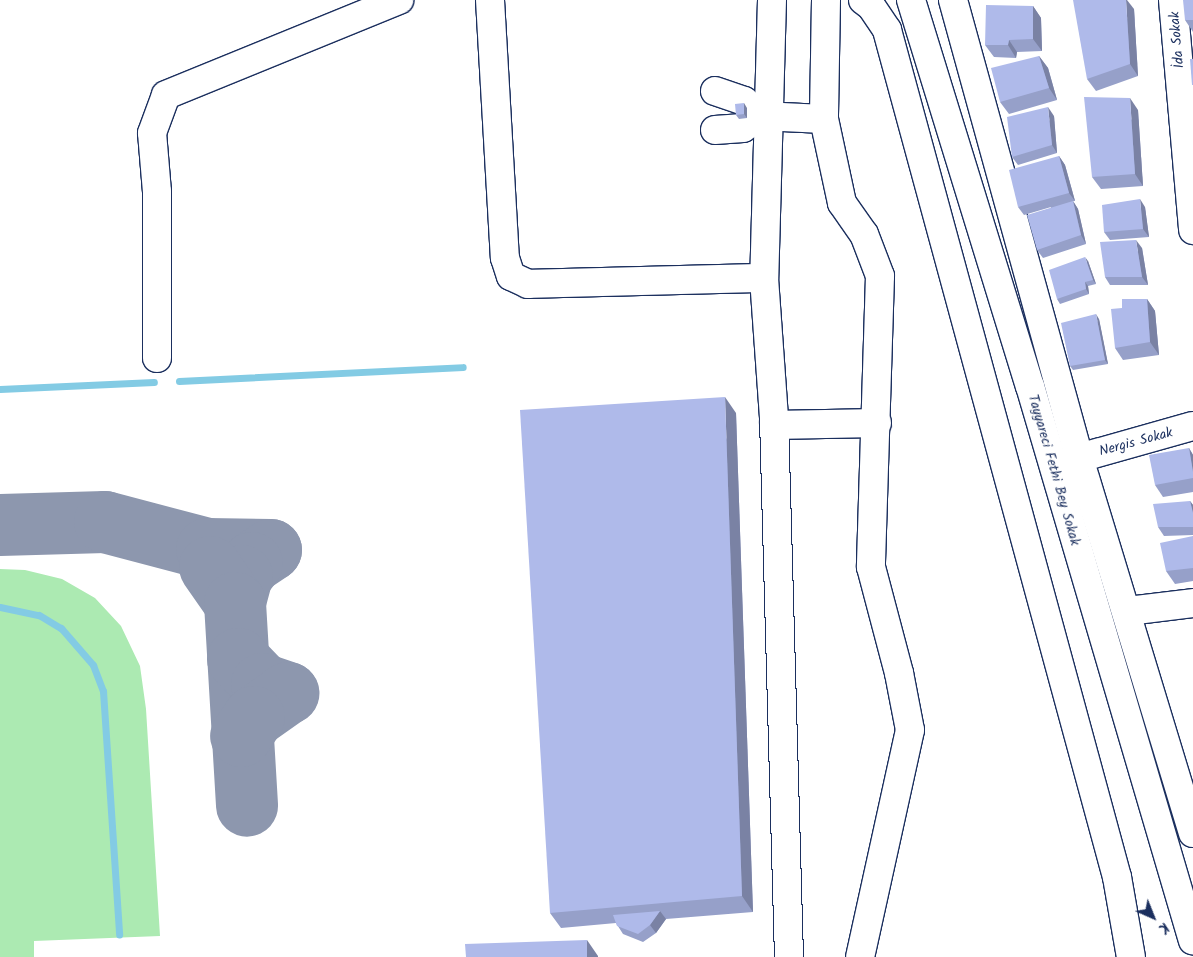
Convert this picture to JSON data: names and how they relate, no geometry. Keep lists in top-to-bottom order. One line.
{"streets":{"street":["İda Sokak","Nergis Sokak","Tayyareci Fethi Bey Sokak"]},"crossings":[["Nergis Sokak","Tayyareci Fethi Bey Sokak"]],"north":"bottom right"}
